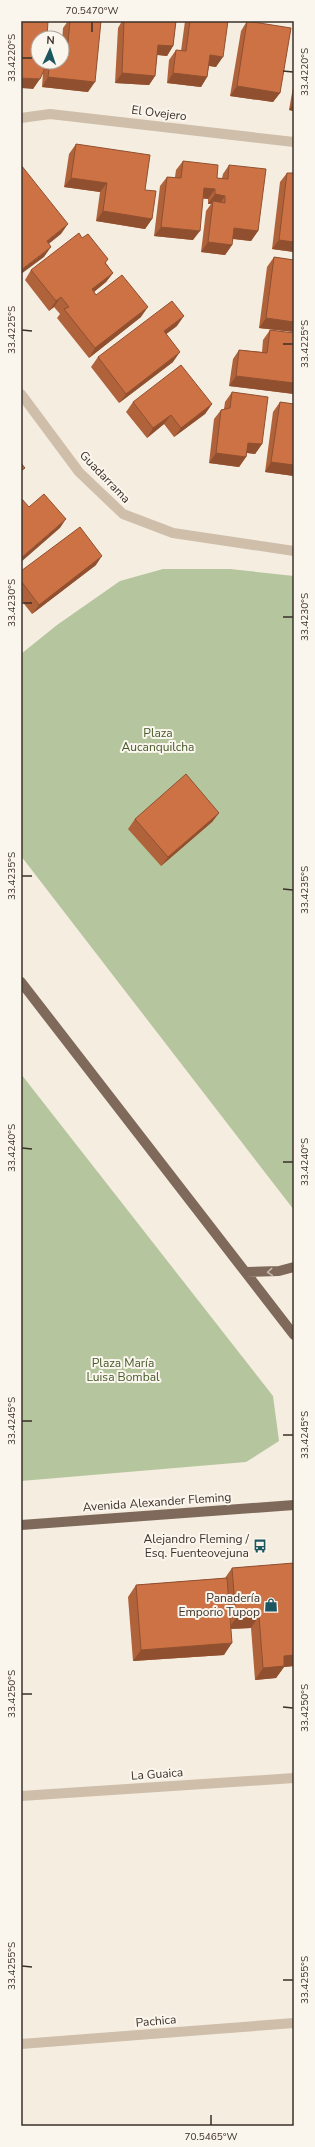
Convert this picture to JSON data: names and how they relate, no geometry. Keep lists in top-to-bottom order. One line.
{"streets":{"main road":["Avenida Alexander Fleming"],"street":["El Ovejero","Guadarrama","La Guaica","Pachica"]},"parks":["Plaza Aucanquilcha","Plaza María Luisa Bombal"],"places":{"bus stop":["Alejandro Fleming / Esq. Fuenteovejuna"],"shop":["Panadería Emporio Tupop"]},"north":"top","coordinates":["70.5470°W","33.4220°S","33.4225°S","33.4230°S","33.4235°S","33.4240°S","33.4245°S","33.4250°S","33.4255°S","70.5465°W"]}
